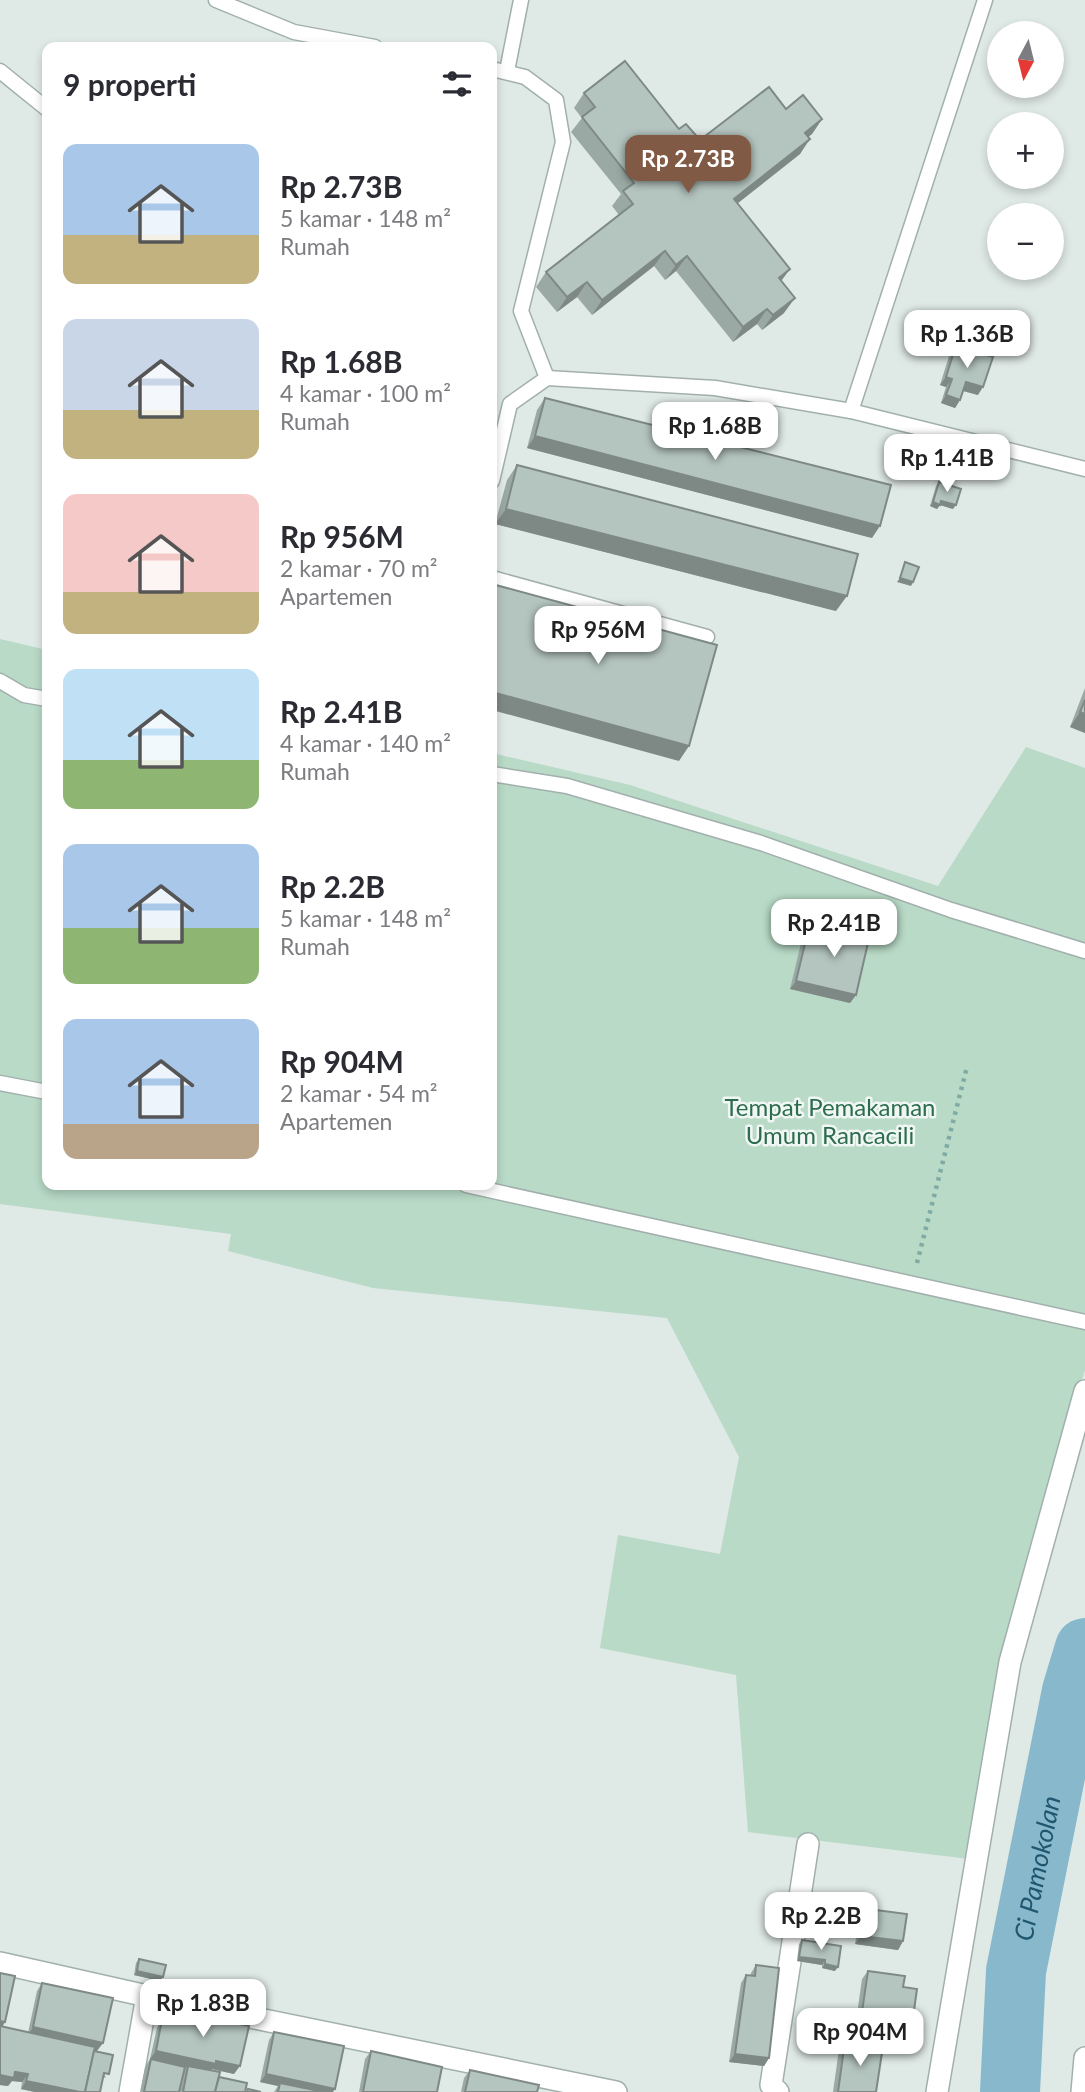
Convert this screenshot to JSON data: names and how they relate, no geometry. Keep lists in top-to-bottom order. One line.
{"water":["Ci Pamokolan"],"parks":["Tempat Pemakaman Umum Rancacili"],"north":"bottom","page":{"map_buttons":["+","−"],"heading":"9 properti","list":[{"name":"Rp 2.73B","note":"5 kamar · 148 m² · Rumah"},{"name":"Rp 1.68B","note":"4 kamar · 100 m² · Rumah"},{"name":"Rp 956M","note":"2 kamar · 70 m² · Apartemen"},{"name":"Rp 2.41B","note":"4 kamar · 140 m² · Rumah"},{"name":"Rp 2.2B","note":"5 kamar · 148 m² · Rumah"},{"name":"Rp 904M","note":"2 kamar · 54 m² · Apartemen"}],"price":["Rp 2.73B","Rp 1.36B","Rp 1.68B","Rp 1.41B","Rp 956M","Rp 2.41B","Rp 2.2B","Rp 1.83B","Rp 904M"]}}
